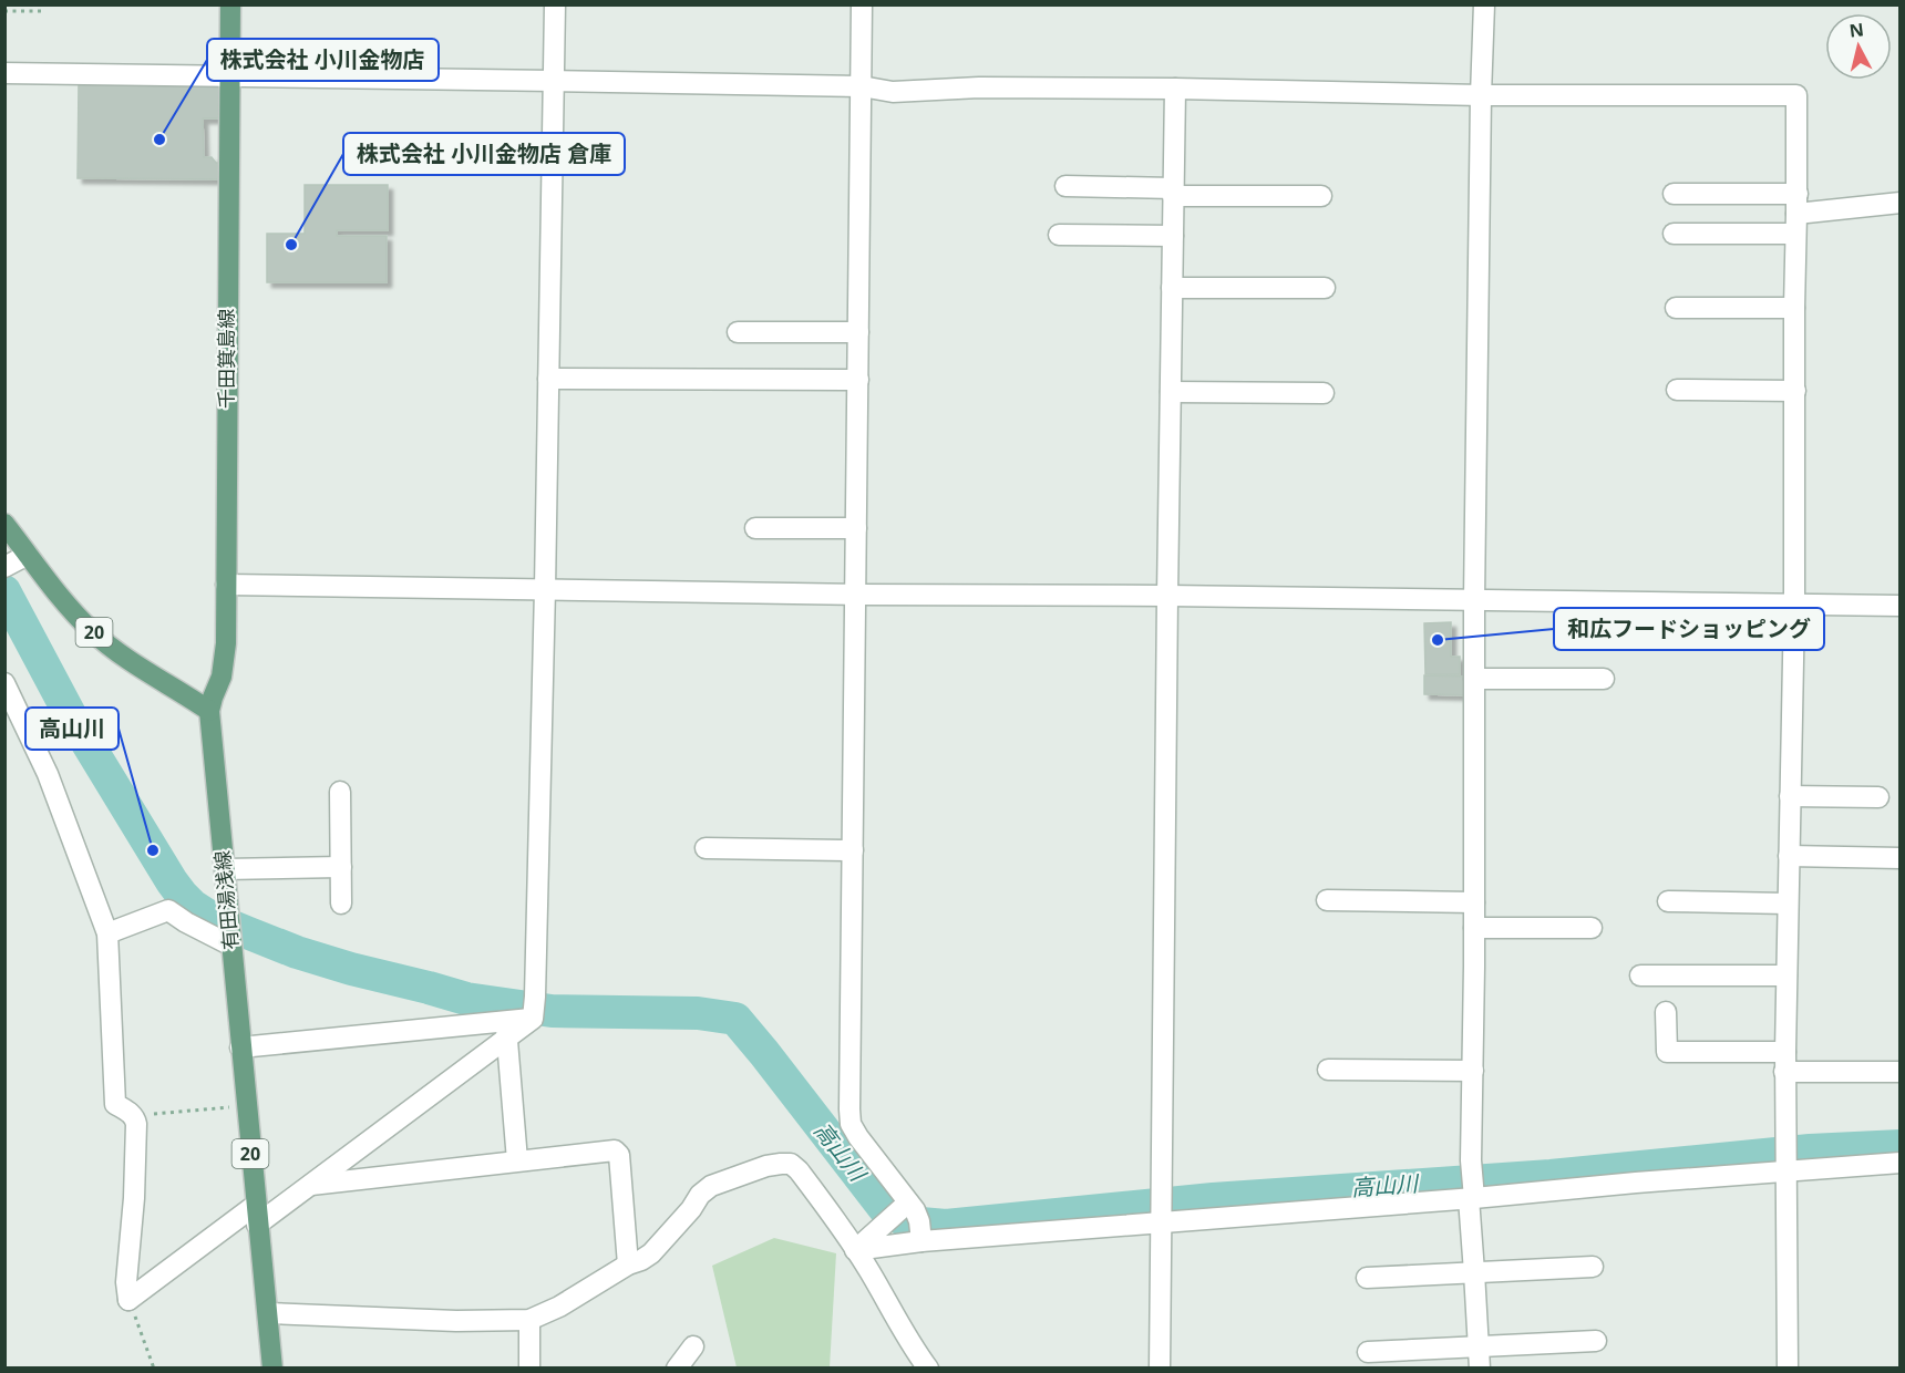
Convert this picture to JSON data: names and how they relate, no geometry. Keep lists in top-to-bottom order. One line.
{"streets":{"main road":["千田箕島線","20","有田湯浅線"]},"crossings":[["千田箕島線","20"],["千田箕島線","有田湯浅線"],["20","有田湯浅線"]],"water":["高山川"],"places":["株式会社 小川金物店","株式会社 小川金物店 倉庫","和広フードショッピング","高山川"],"north":"top"}
